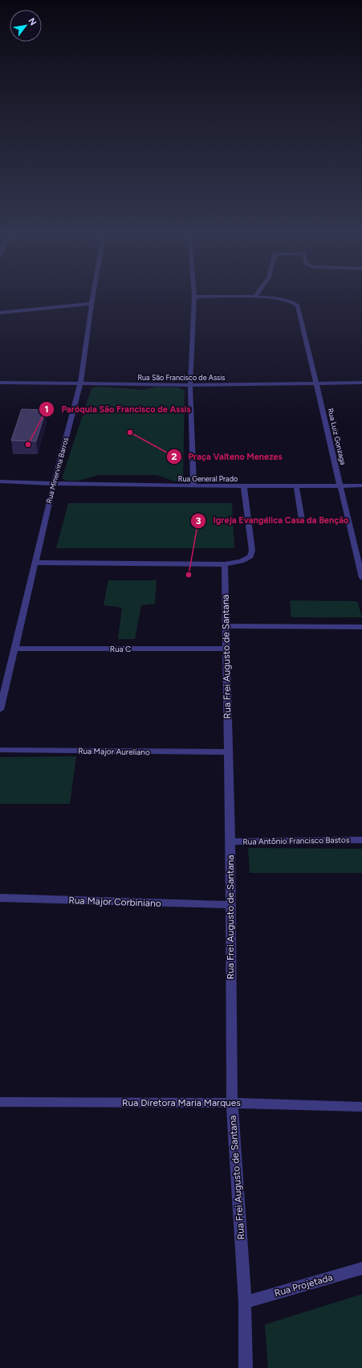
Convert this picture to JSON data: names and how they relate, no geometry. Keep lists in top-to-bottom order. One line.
{"streets":{"street":["Rua São Francisco de Assis","Rua Luiz Gonzaga","Rua Minervina Barros","Rua General Prado","Rua C","Rua Frei Augusto de Santana","Rua Major Aureliano","Rua Antônio Francisco Bastos","Rua Major Corbiniano","Rua Diretora Maria Marques","Rua Projetada"]},"crossings":[["Rua São Francisco de Assis","Rua Luiz Gonzaga"],["Rua São Francisco de Assis","Rua Minervina Barros"],["Rua Luiz Gonzaga","Rua General Prado"],["Rua Minervina Barros","Rua General Prado"],["Rua Minervina Barros","Rua C"],["Rua C","Rua Frei Augusto de Santana"],["Rua Frei Augusto de Santana","Rua Major Aureliano"],["Rua Frei Augusto de Santana","Rua Antônio Francisco Bastos"],["Rua Frei Augusto de Santana","Rua Major Corbiniano"],["Rua Frei Augusto de Santana","Rua Diretora Maria Marques"],["Rua Frei Augusto de Santana","Rua Projetada"]],"places":["Praça Valteno Menezes","Paróquia São Francisco de Assis","Igreja Evangélica Casa da Benção"],"north":"top right"}
